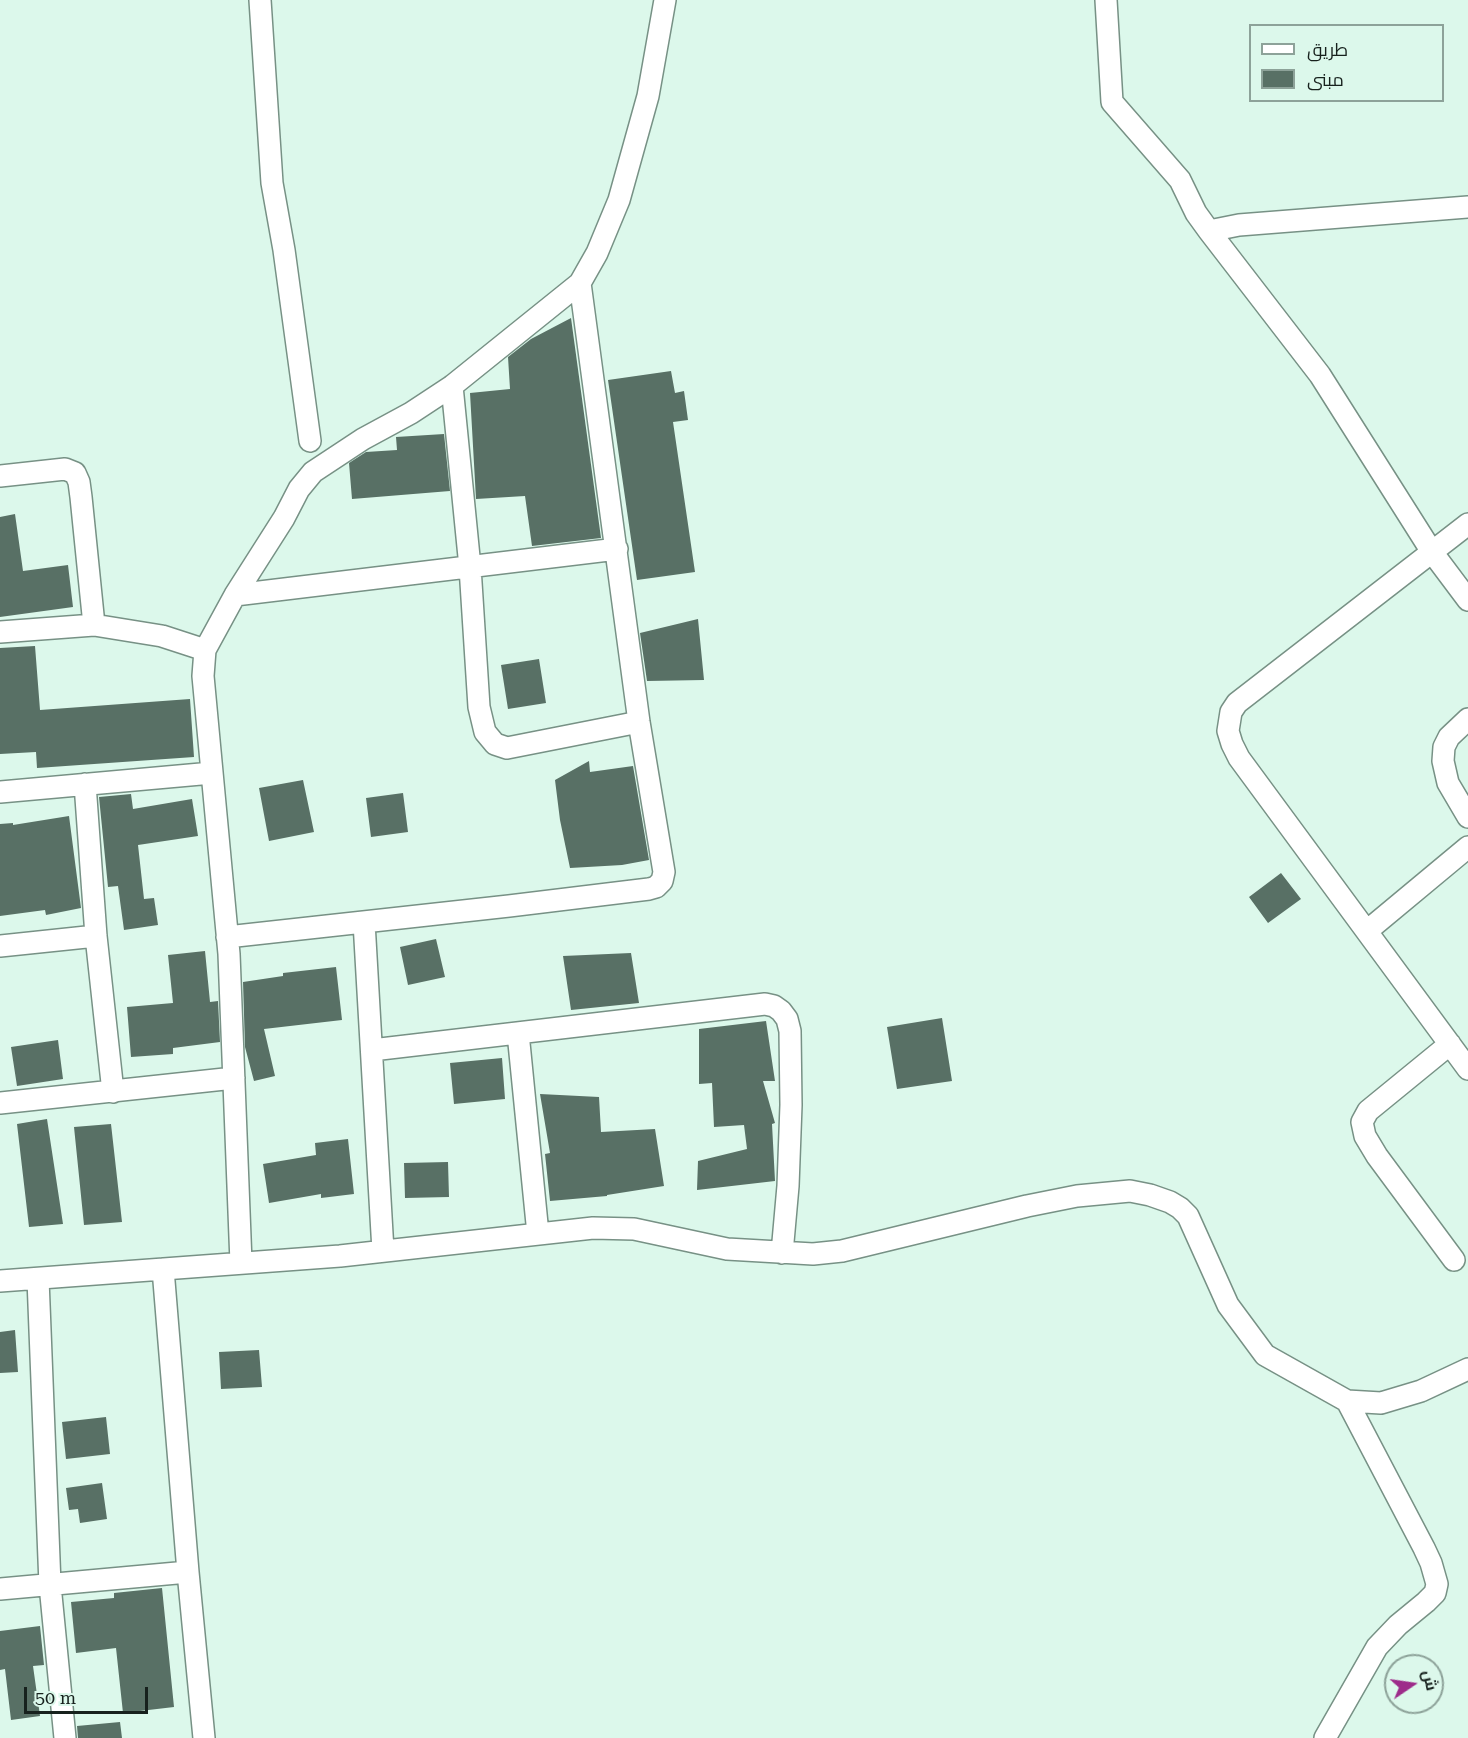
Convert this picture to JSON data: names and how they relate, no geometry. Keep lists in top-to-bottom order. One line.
{"legend":["طريق","مبنى"],"scale_bar":"50 m","north":"right"}
